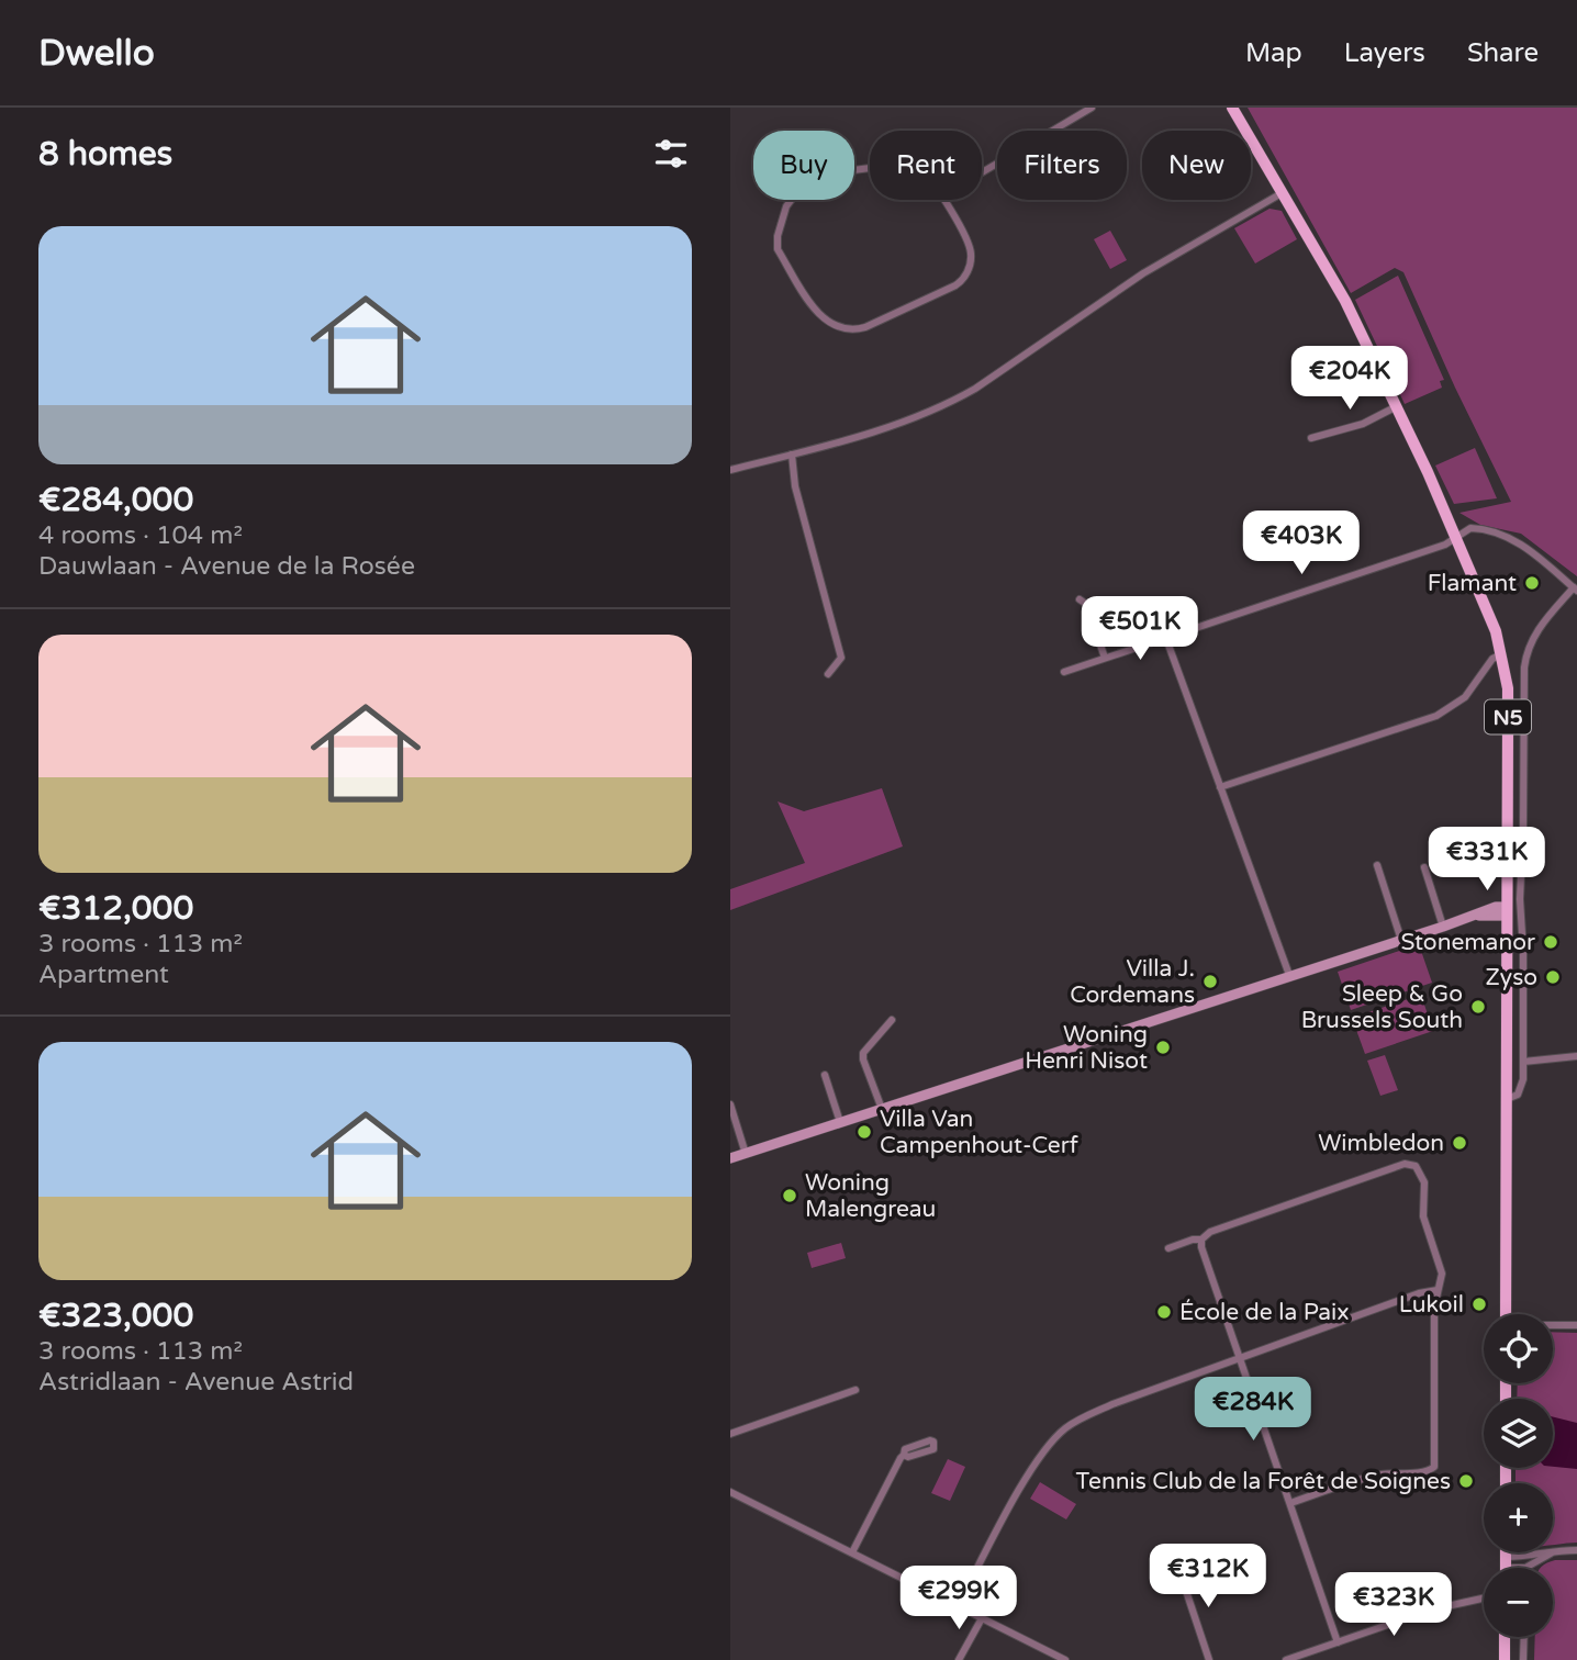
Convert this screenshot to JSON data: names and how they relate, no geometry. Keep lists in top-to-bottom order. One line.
{"streets":{"main road":["N5"]},"places":["Flamant","Stonemanor","Zyso","Villa J. Cordemans","Sleep & Go Brussels South","Woning Henri Nisot","Villa Van Campenhout-Cerf","Wimbledon","Woning Malengreau","Lukoil","École de la Paix","Tennis Club de la Forêt de Soignes"],"page":{"header":"Dwello","nav":["Map","Layers","Share"],"heading":"8 homes","chip":["Buy","Rent","Filters","New"],"list":[{"name":"€284,000","note":"4 rooms · 104 m² · Dauwlaan - Avenue de la Rosée"},{"name":"€312,000","note":"3 rooms · 113 m² · Apartment"},{"name":"€323,000","note":"3 rooms · 113 m² · Astridlaan - Avenue Astrid"}],"price":["€204K","€403K","€501K","€331K","€284K","€312K","€299K","€323K"],"map_buttons":["+","−"]}}
